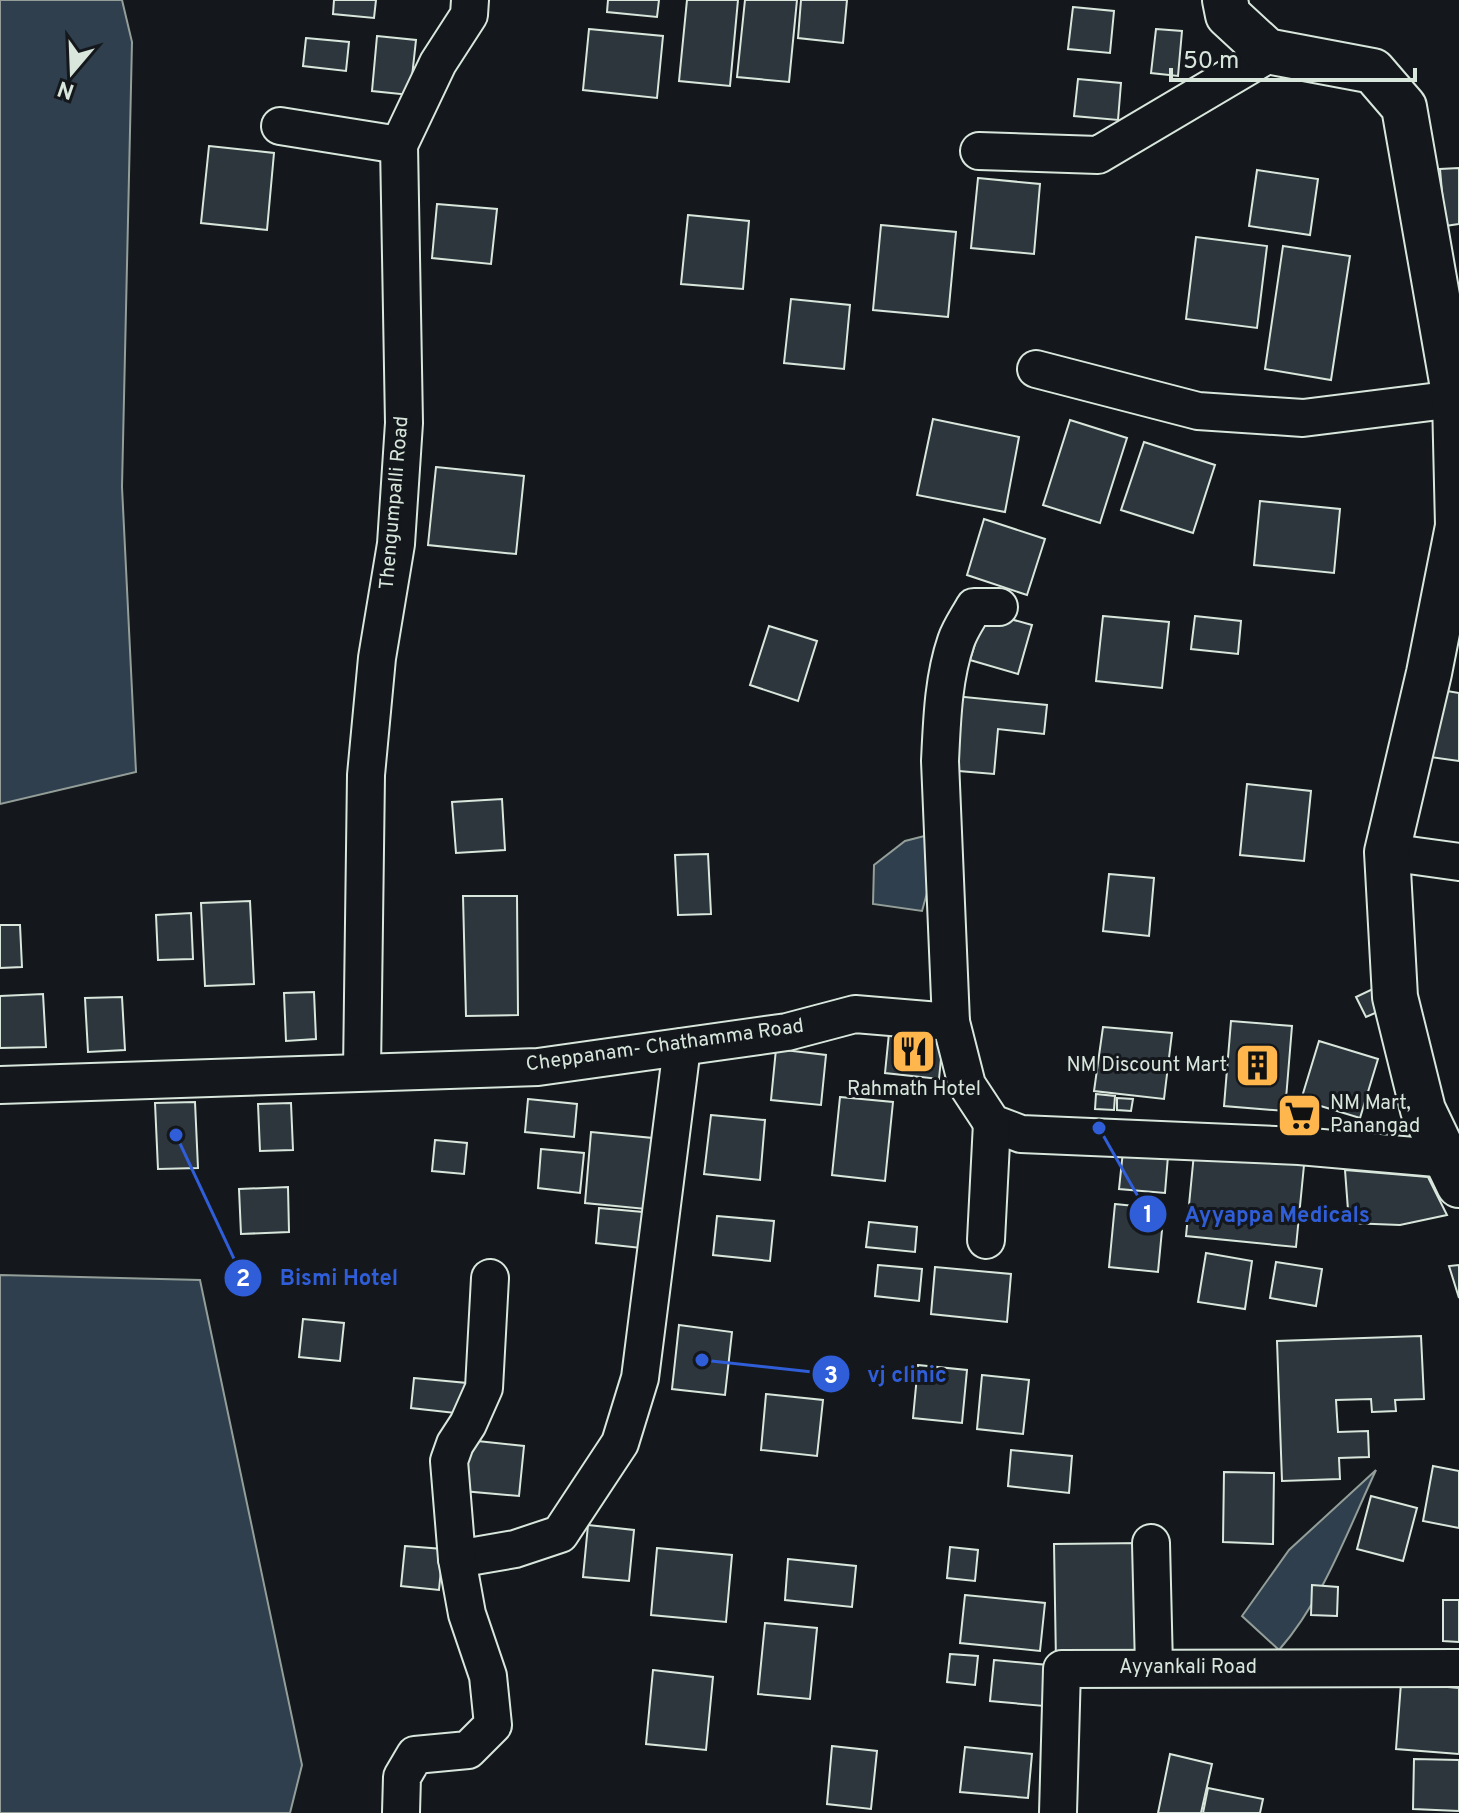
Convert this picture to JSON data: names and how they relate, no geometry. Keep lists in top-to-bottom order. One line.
{"streets":{"street":["Thengumpalli Road","Cheppanam- Chathamma Road","Ayyankali Road"]},"crossings":[["Thengumpalli Road","Cheppanam- Chathamma Road"]],"places":{"restaurant":["Rahmath Hotel"],"building":["NM Discount Mart"],"supermarket":["NM Mart, Panangad"],"other":["Ayyappa Medicals","Bismi Hotel","vj clinic"]},"scale_bar":"50 m","north":"bottom"}
